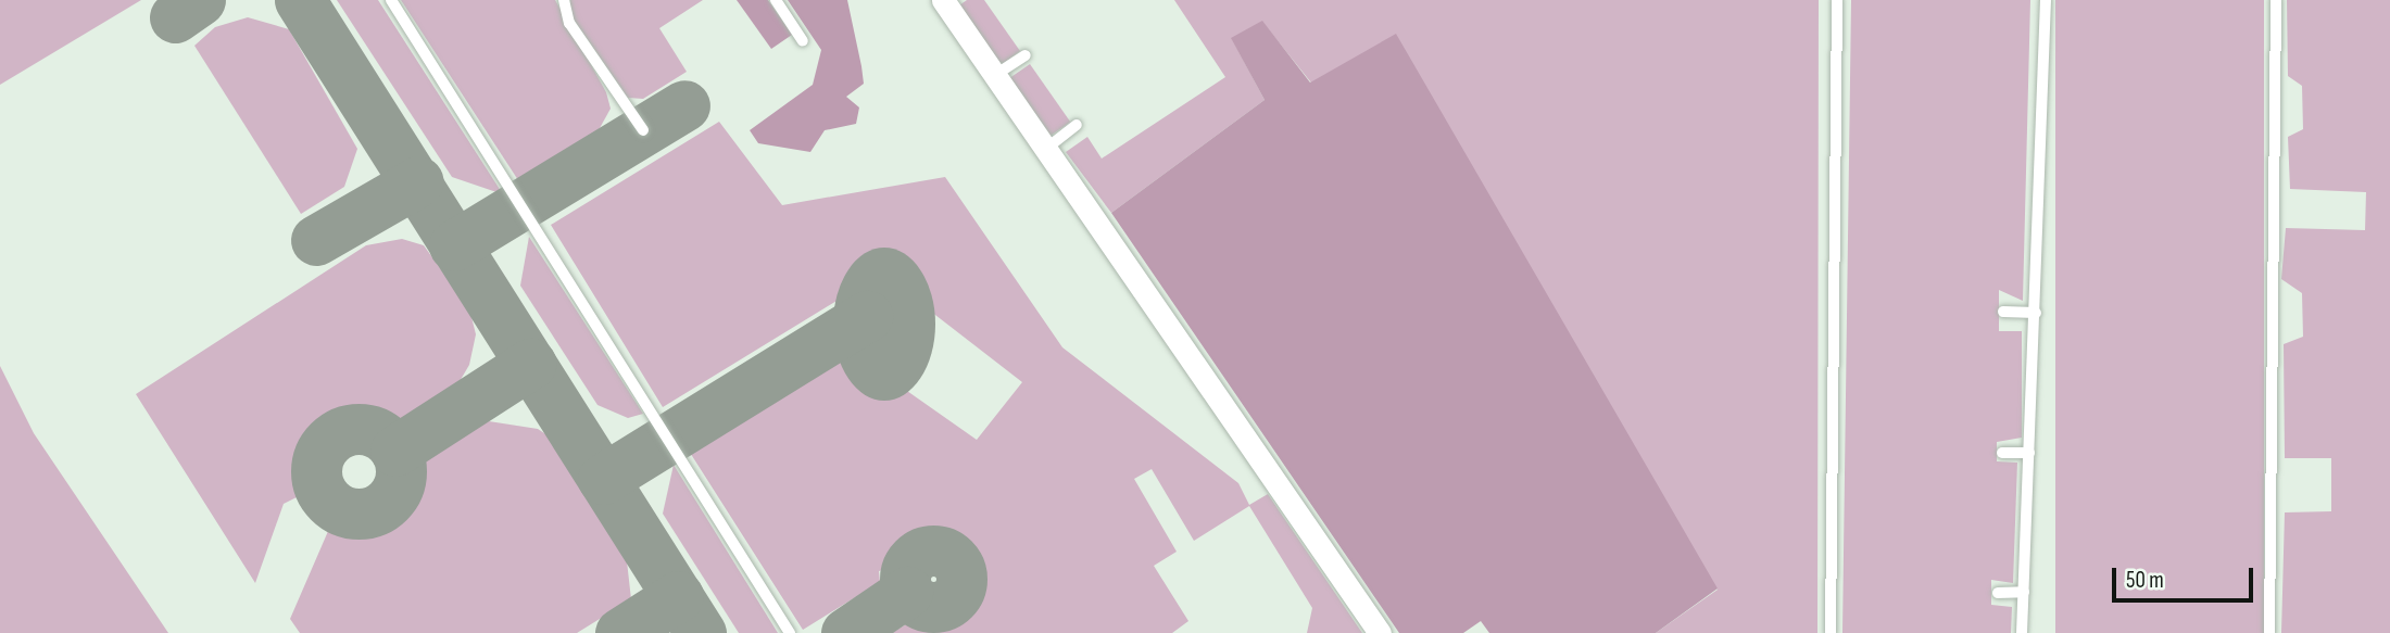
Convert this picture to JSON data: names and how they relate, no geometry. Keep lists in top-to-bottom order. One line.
{"scale_bar":"50 m"}
